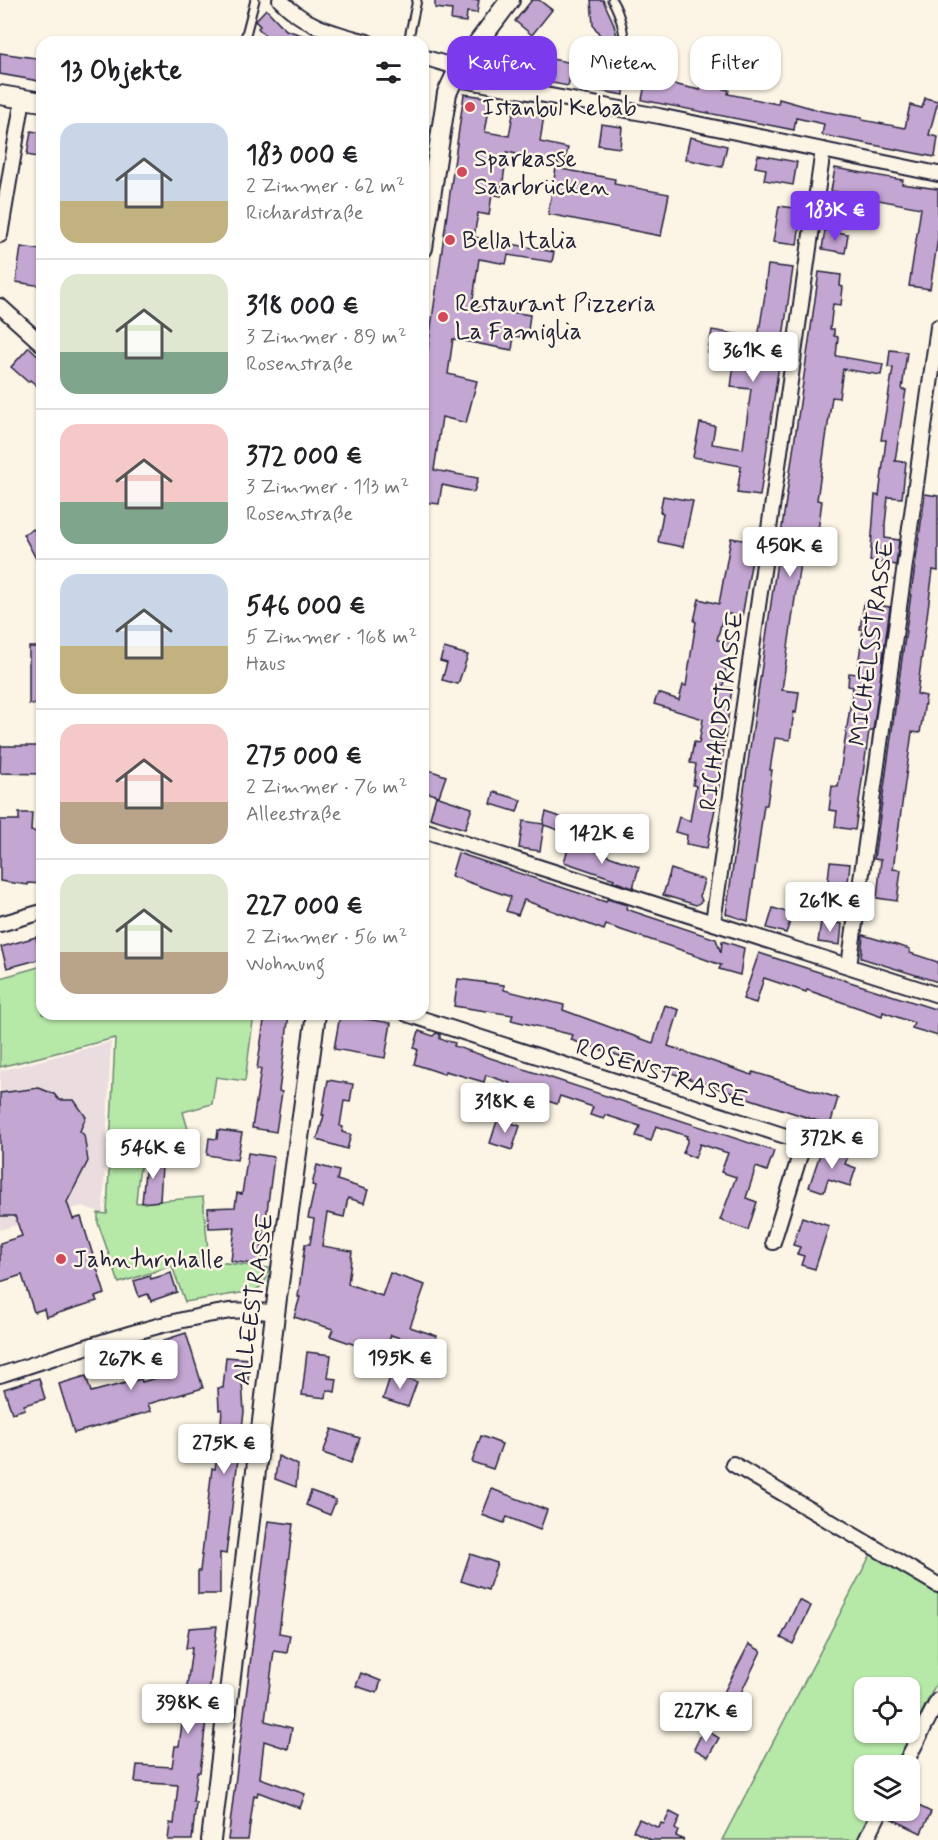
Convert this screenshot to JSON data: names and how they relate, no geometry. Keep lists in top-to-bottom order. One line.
{"streets":{"street":["MICHELSSTRASSE","RICHARDSTRASSE","ROSENSTRASSE","ALLEESTRASSE"]},"places":["Istanbul Kebab","Sparkasse Saarbrücken","Bella Italia","Restaurant Pizzeria La Famiglia","Jahnturnhalle"],"page":{"chip":["Kaufen","Mieten","Filter"],"heading":"13 Objekte","list":[{"name":"183 000 €","note":"2 Zimmer · 62 m² · Richardstraße"},{"name":"318 000 €","note":"3 Zimmer · 89 m² · Rosenstraße"},{"name":"372 000 €","note":"3 Zimmer · 113 m² · Rosenstraße"},{"name":"546 000 €","note":"5 Zimmer · 168 m² · Haus"},{"name":"275 000 €","note":"2 Zimmer · 76 m² · Alleestraße"},{"name":"227 000 €","note":"2 Zimmer · 56 m² · Wohnung"}],"price":["183K €","361K €","450K €","142K €","261K €","318K €","372K €","546K €","195K €","267K €","275K €","398K €","227K €"]}}
